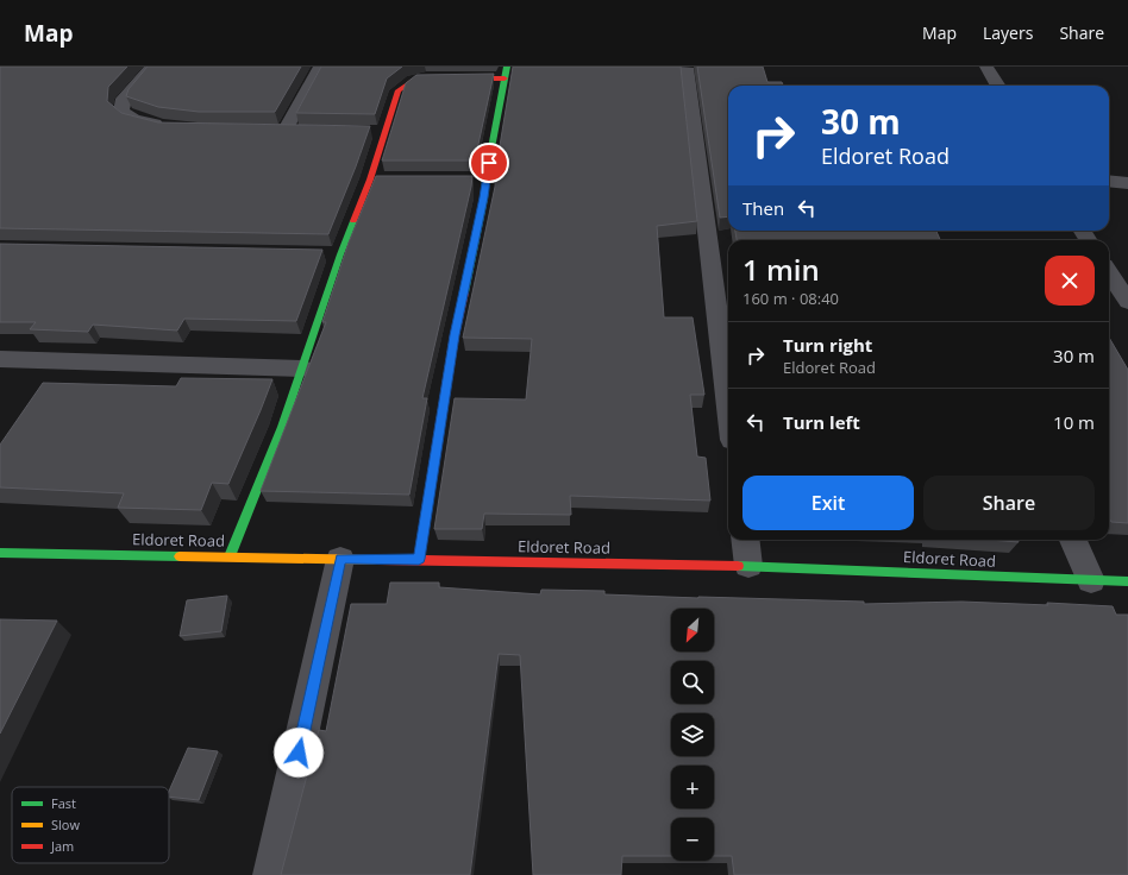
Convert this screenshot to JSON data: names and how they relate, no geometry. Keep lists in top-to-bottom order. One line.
{"streets":{"street":["Eldoret Road"]},"legend":["Fast","Slow","Jam"],"north":"bottom left","page":{"header":"Map","nav":["Map","Layers","Share"],"turn":["30 m","Eldoret Road"],"then":"Then","heading":["1 min","160 m · 08:40"],"list":[{"name":"Turn right","note":"Eldoret Road","value":"30 m"},{"name":"Turn left","value":"10 m"}],"buttons":["Exit","Share"],"map_buttons":["+","−"]}}
